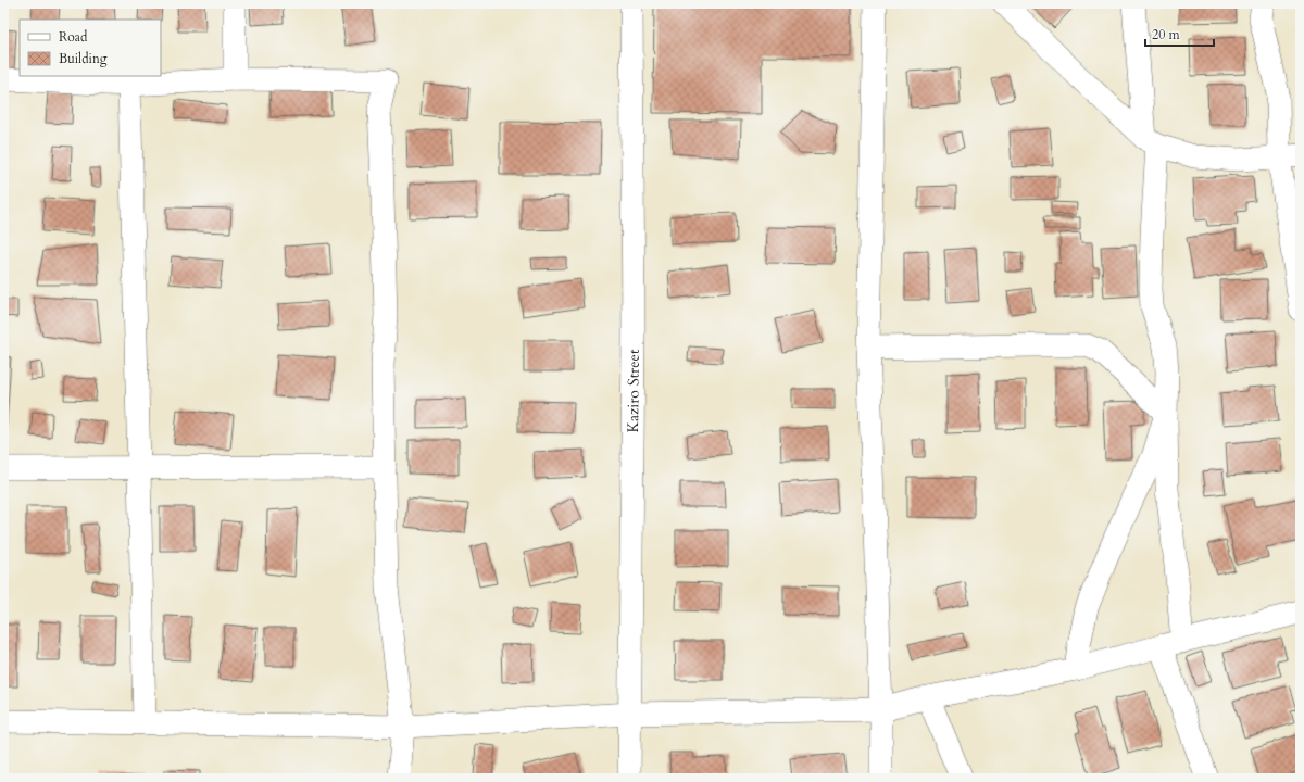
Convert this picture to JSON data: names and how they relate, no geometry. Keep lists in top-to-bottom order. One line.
{"streets":{"street":["Kaziro Street"]},"legend":["Road","Building"],"scale_bar":"20 m"}
